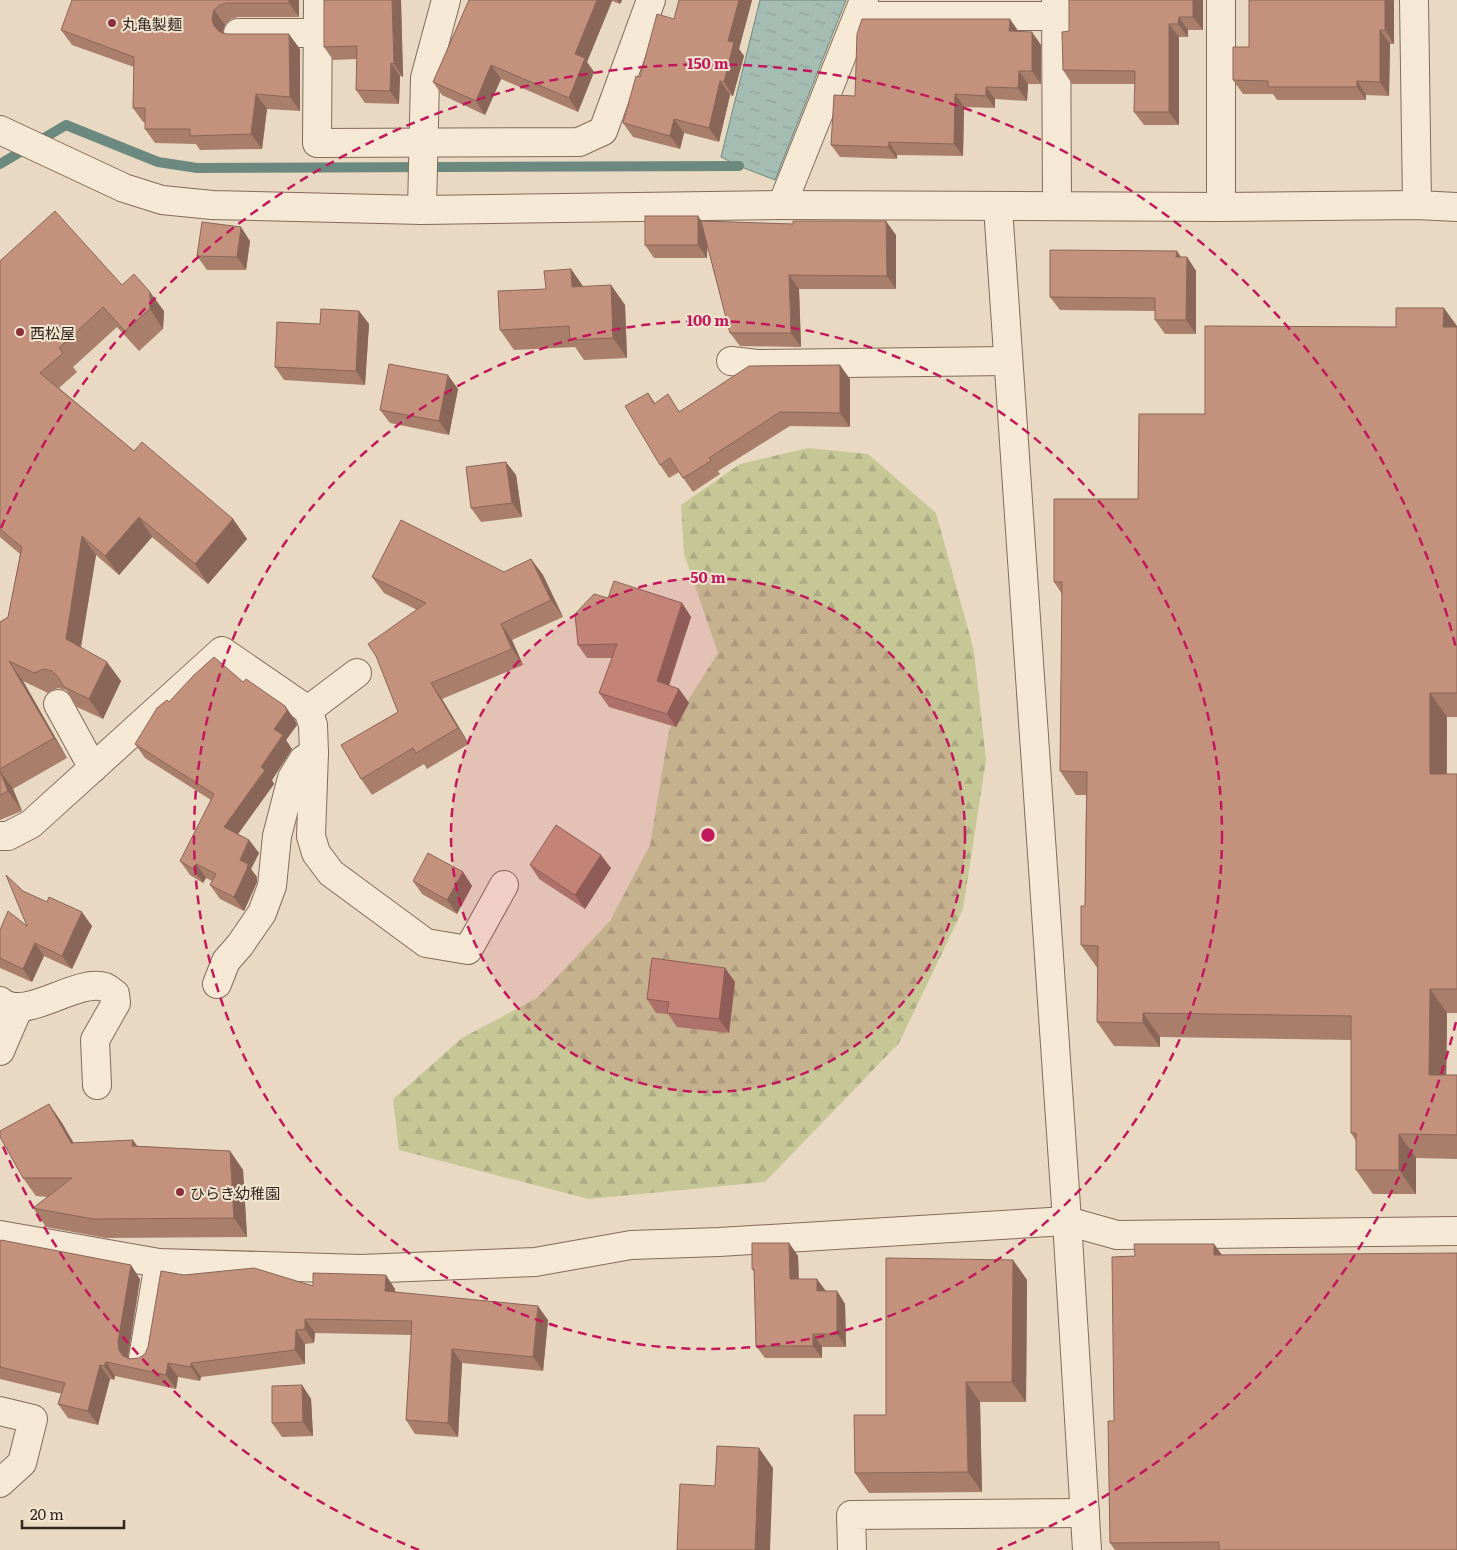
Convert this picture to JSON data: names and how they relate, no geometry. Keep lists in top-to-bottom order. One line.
{"places":["丸亀製麺","西松屋","ひらき幼稚園"],"scale_bar":"20 m","rings":["150 m","100 m","50 m"]}
